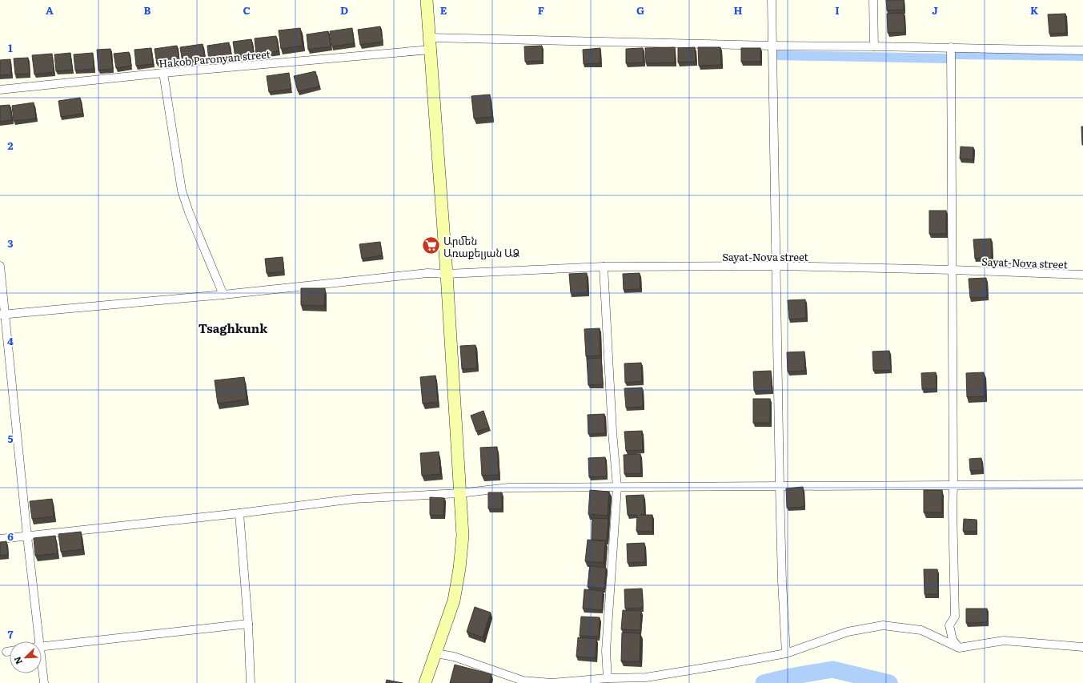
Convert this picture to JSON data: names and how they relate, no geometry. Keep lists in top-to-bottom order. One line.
{"streets":{"street":["Hakob Paronyan street","Sayat-Nova street"]},"districts":["Tsaghkunk"],"places":{"supermarket":["Արմեն Առաքելյան ԱՁ"]},"north":"bottom left","grid":{"columns":["A","B","C","D","E","F","G","H","I","J","K"],"rows":["1","2","3","4","5","6","7"]}}
